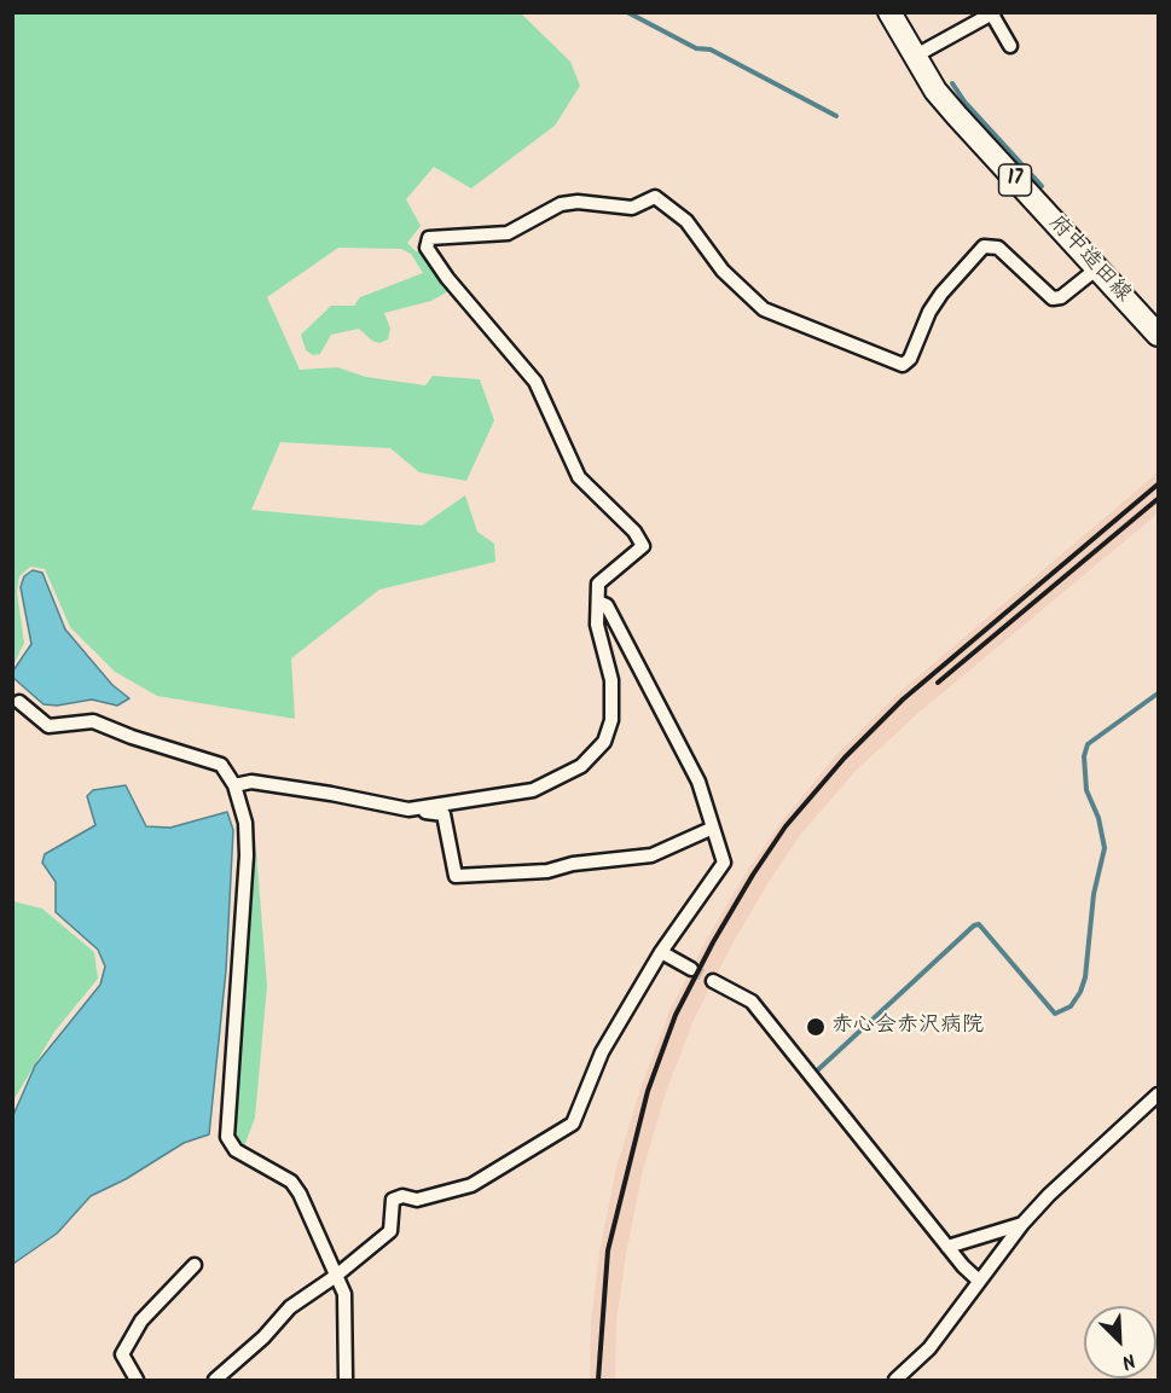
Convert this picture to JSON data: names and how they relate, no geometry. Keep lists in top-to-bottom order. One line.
{"streets":{"main road":["17","府中造田線"]},"places":["赤心会赤沢病院"],"north":"bottom right"}
